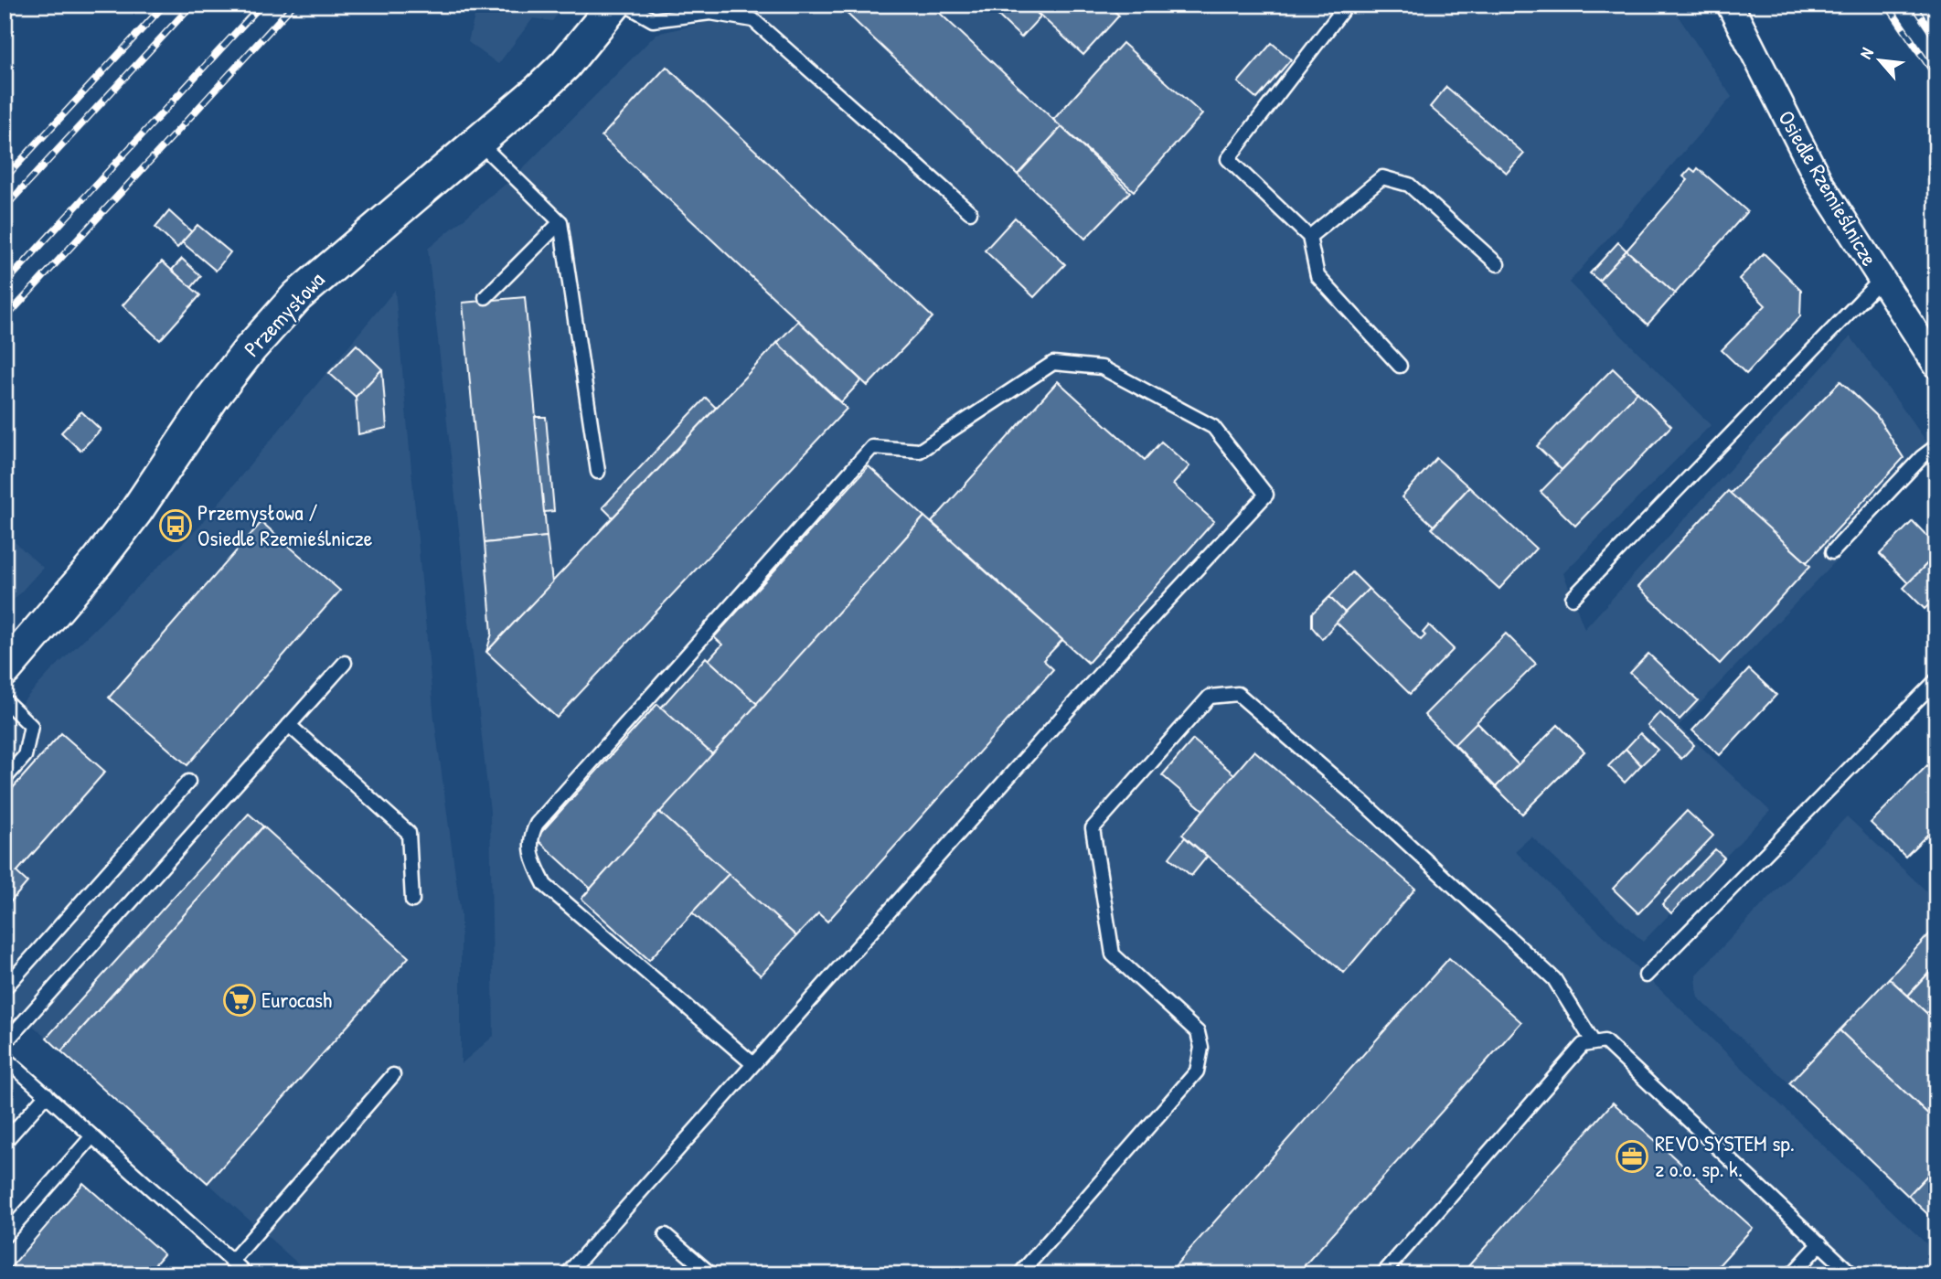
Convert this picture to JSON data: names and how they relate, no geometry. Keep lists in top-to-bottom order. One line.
{"streets":{"street":["Osiedle Rzemieślnicze","Przemysłowa"]},"places":{"bus stop":["Przemysłowa / Osiedle Rzemieślnicze"],"supermarket":["Eurocash"],"office":["REVO SYSTEM sp. z o.o. sp. k."]},"north":"top left"}
